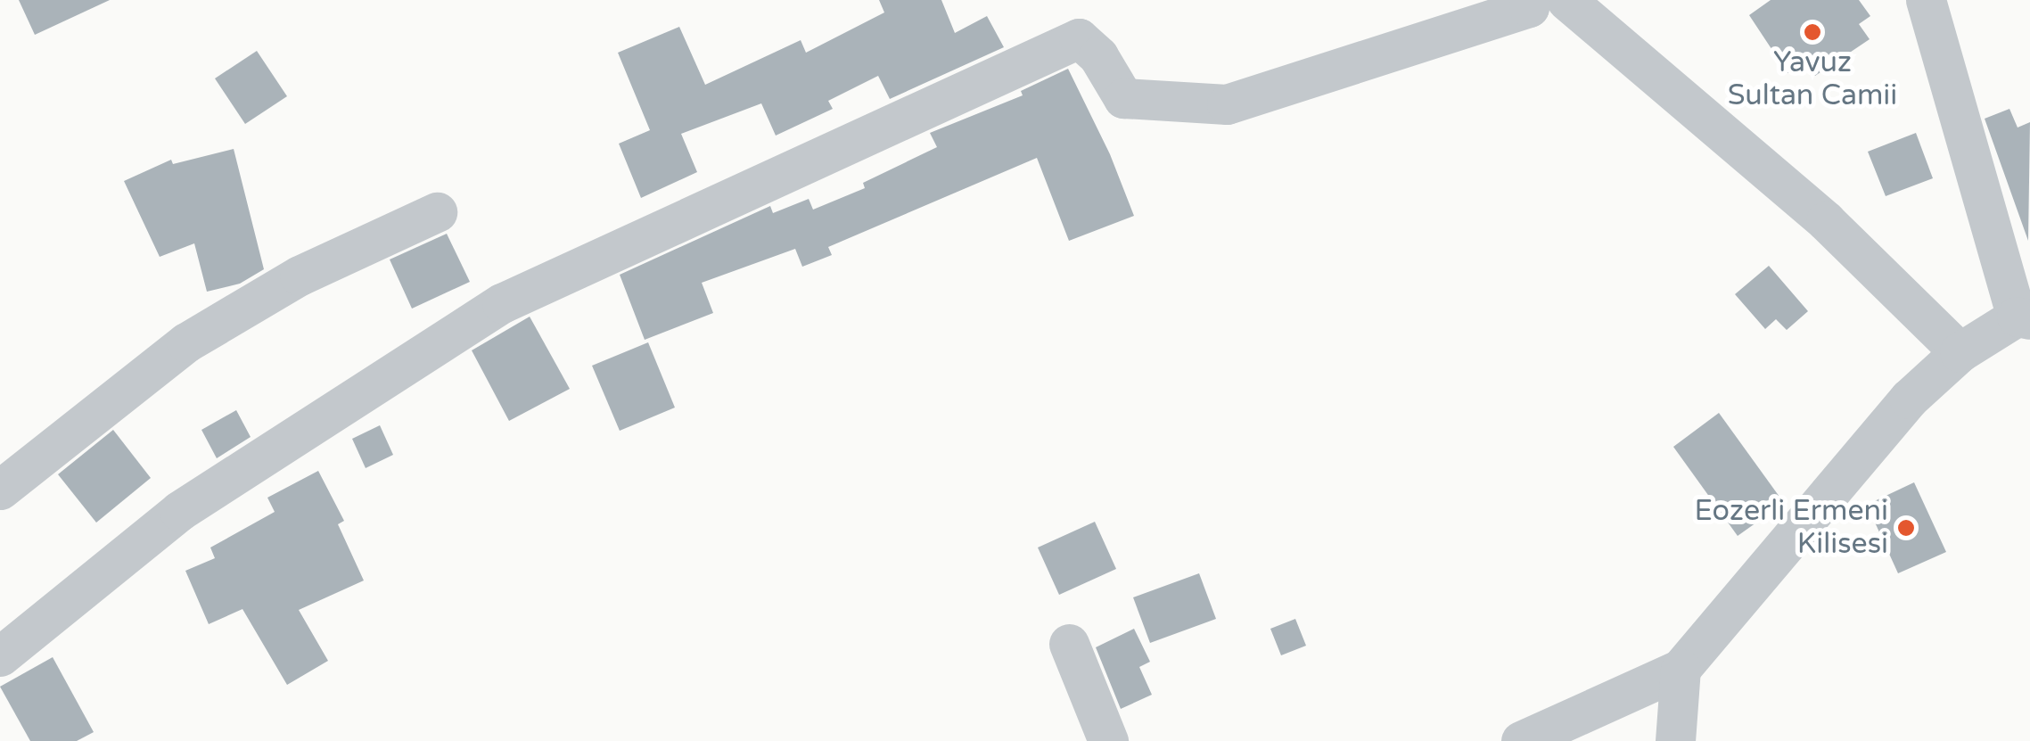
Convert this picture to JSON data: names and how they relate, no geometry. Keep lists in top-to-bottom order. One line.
{"places":["Yavuz Sultan Camii","Eozerli Ermeni Kilisesi"]}
